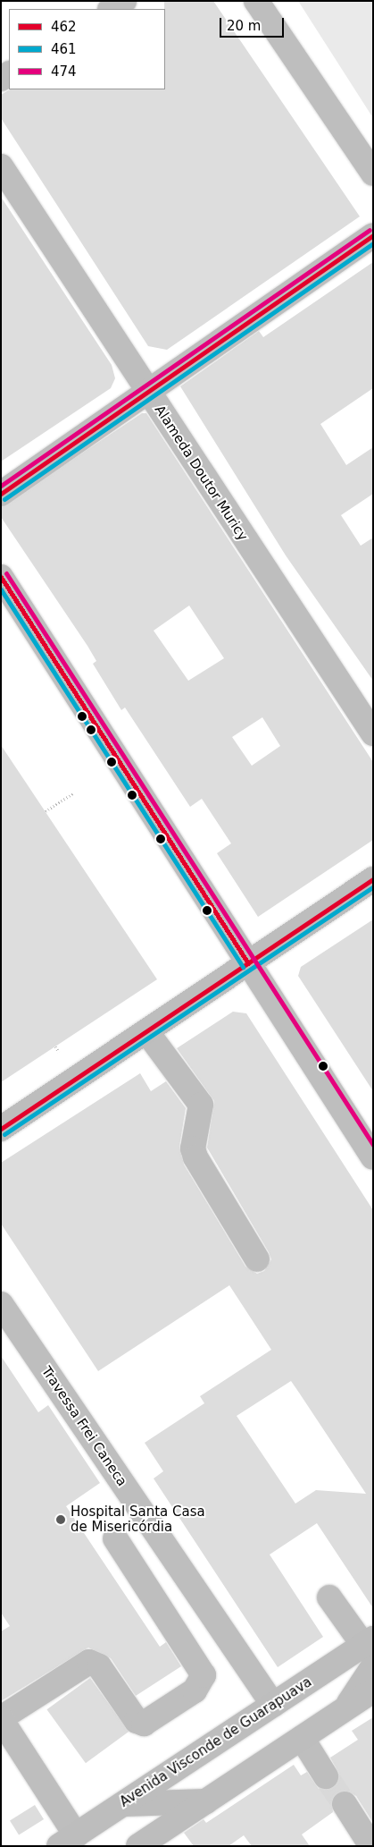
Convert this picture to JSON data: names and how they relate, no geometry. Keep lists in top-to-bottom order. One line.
{"streets":{"main road":["Avenida Visconde de Guarapuava"],"street":["Alameda Doutor Muricy","Travessa Frei Caneca"]},"crossings":[["Travessa Frei Caneca","Avenida Visconde de Guarapuava"]],"places":["Hospital Santa Casa de Misericórdia"],"lines":["transit line 474","transit line 462","transit line 461"],"legend":["462","461","474"],"scale_bar":"20 m"}
